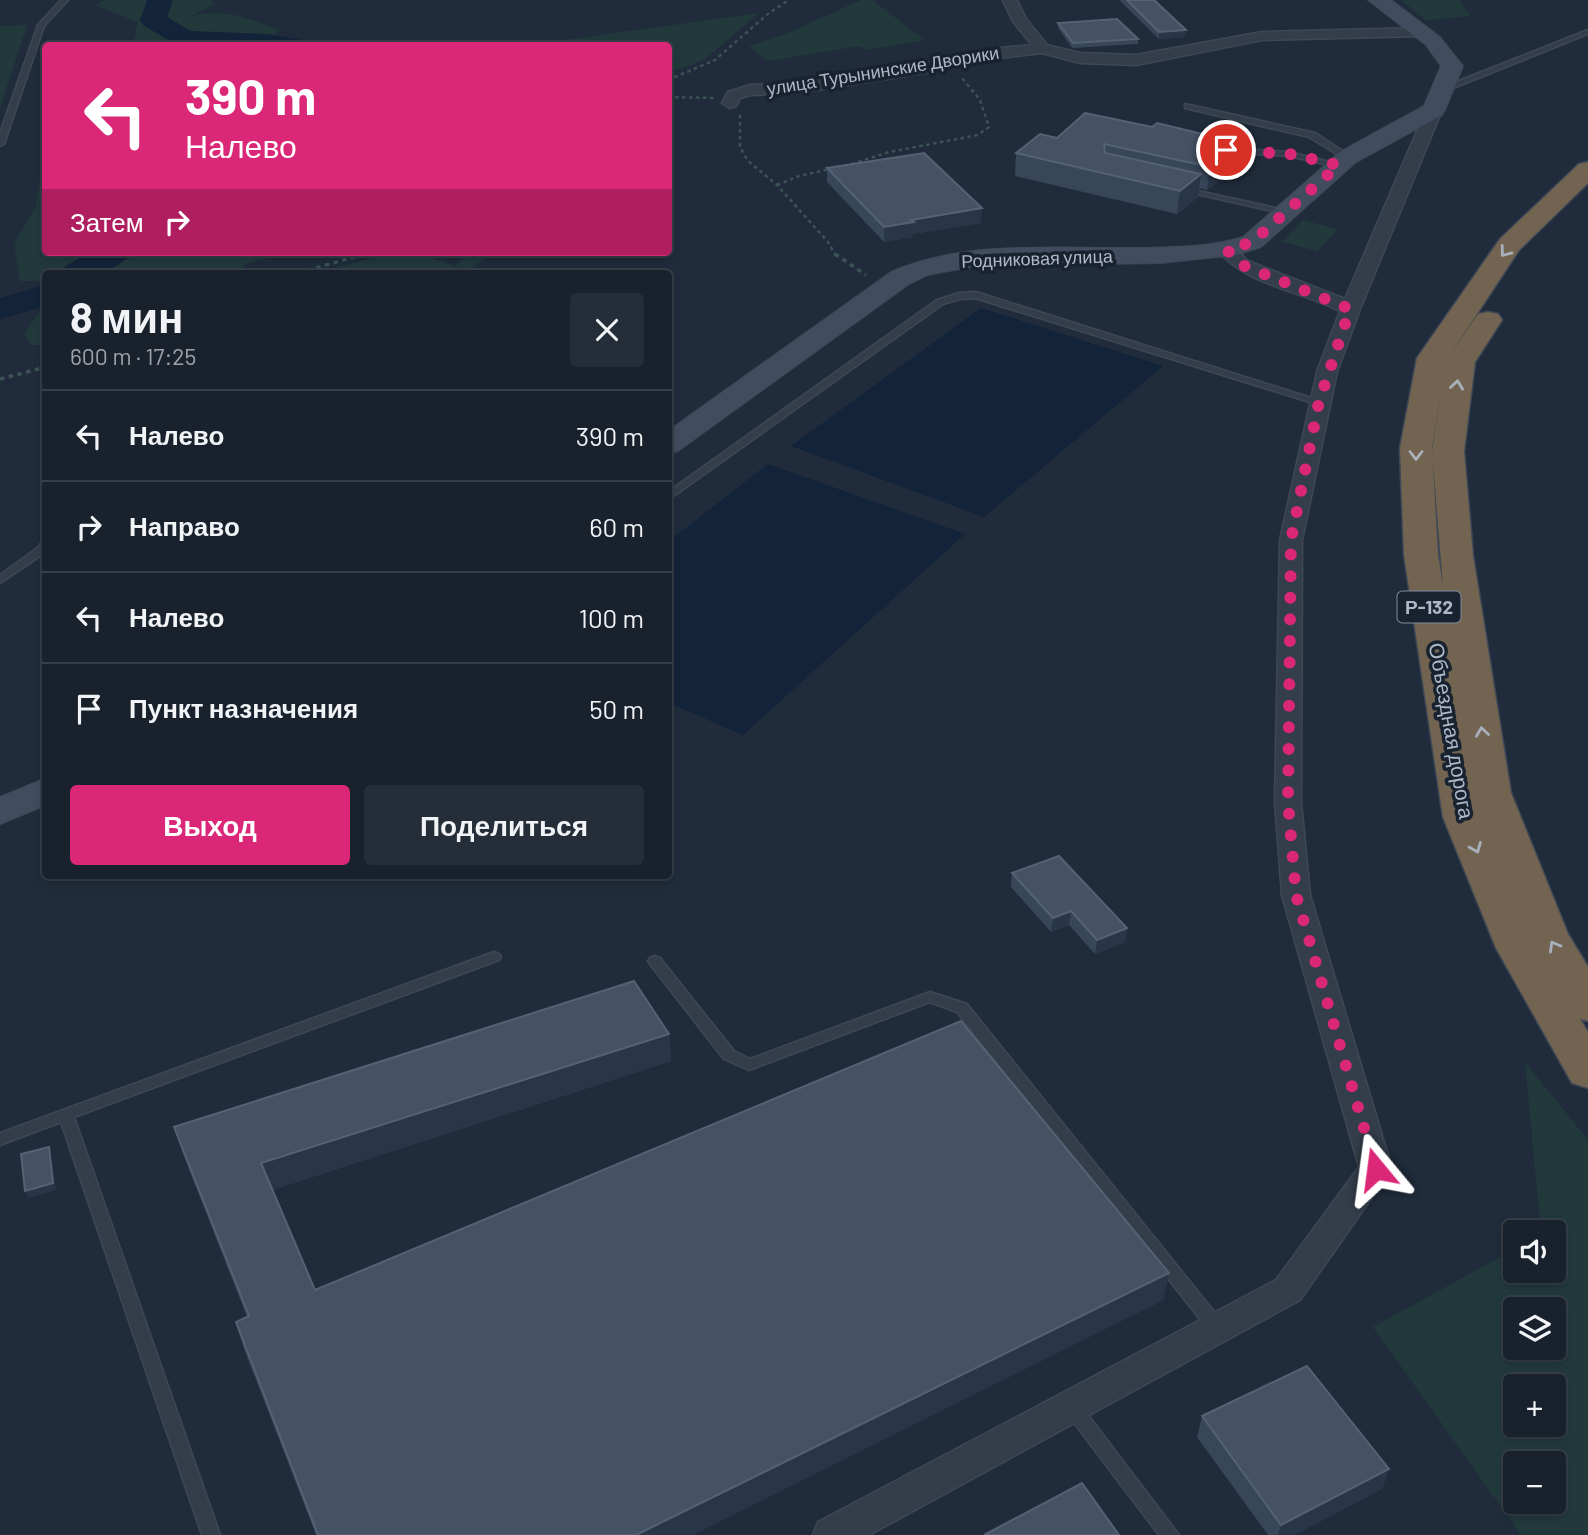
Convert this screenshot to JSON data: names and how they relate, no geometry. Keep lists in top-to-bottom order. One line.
{"streets":{"highway":["Р-132","Объездная дорога"],"street":["улица Турынинские Дворики","Родниковая улица"]},"page":{"turn":["390 m","Налево"],"then":"Затем","heading":["8 мин","600 m · 17:25"],"list":[{"name":"Налево","value":"390 m"},{"name":"Направо","value":"60 m"},{"name":"Налево","value":"100 m"},{"name":"Пункт назначения","value":"50 m"}],"buttons":["Выход","Поделиться"],"map_buttons":["+","−"]}}
